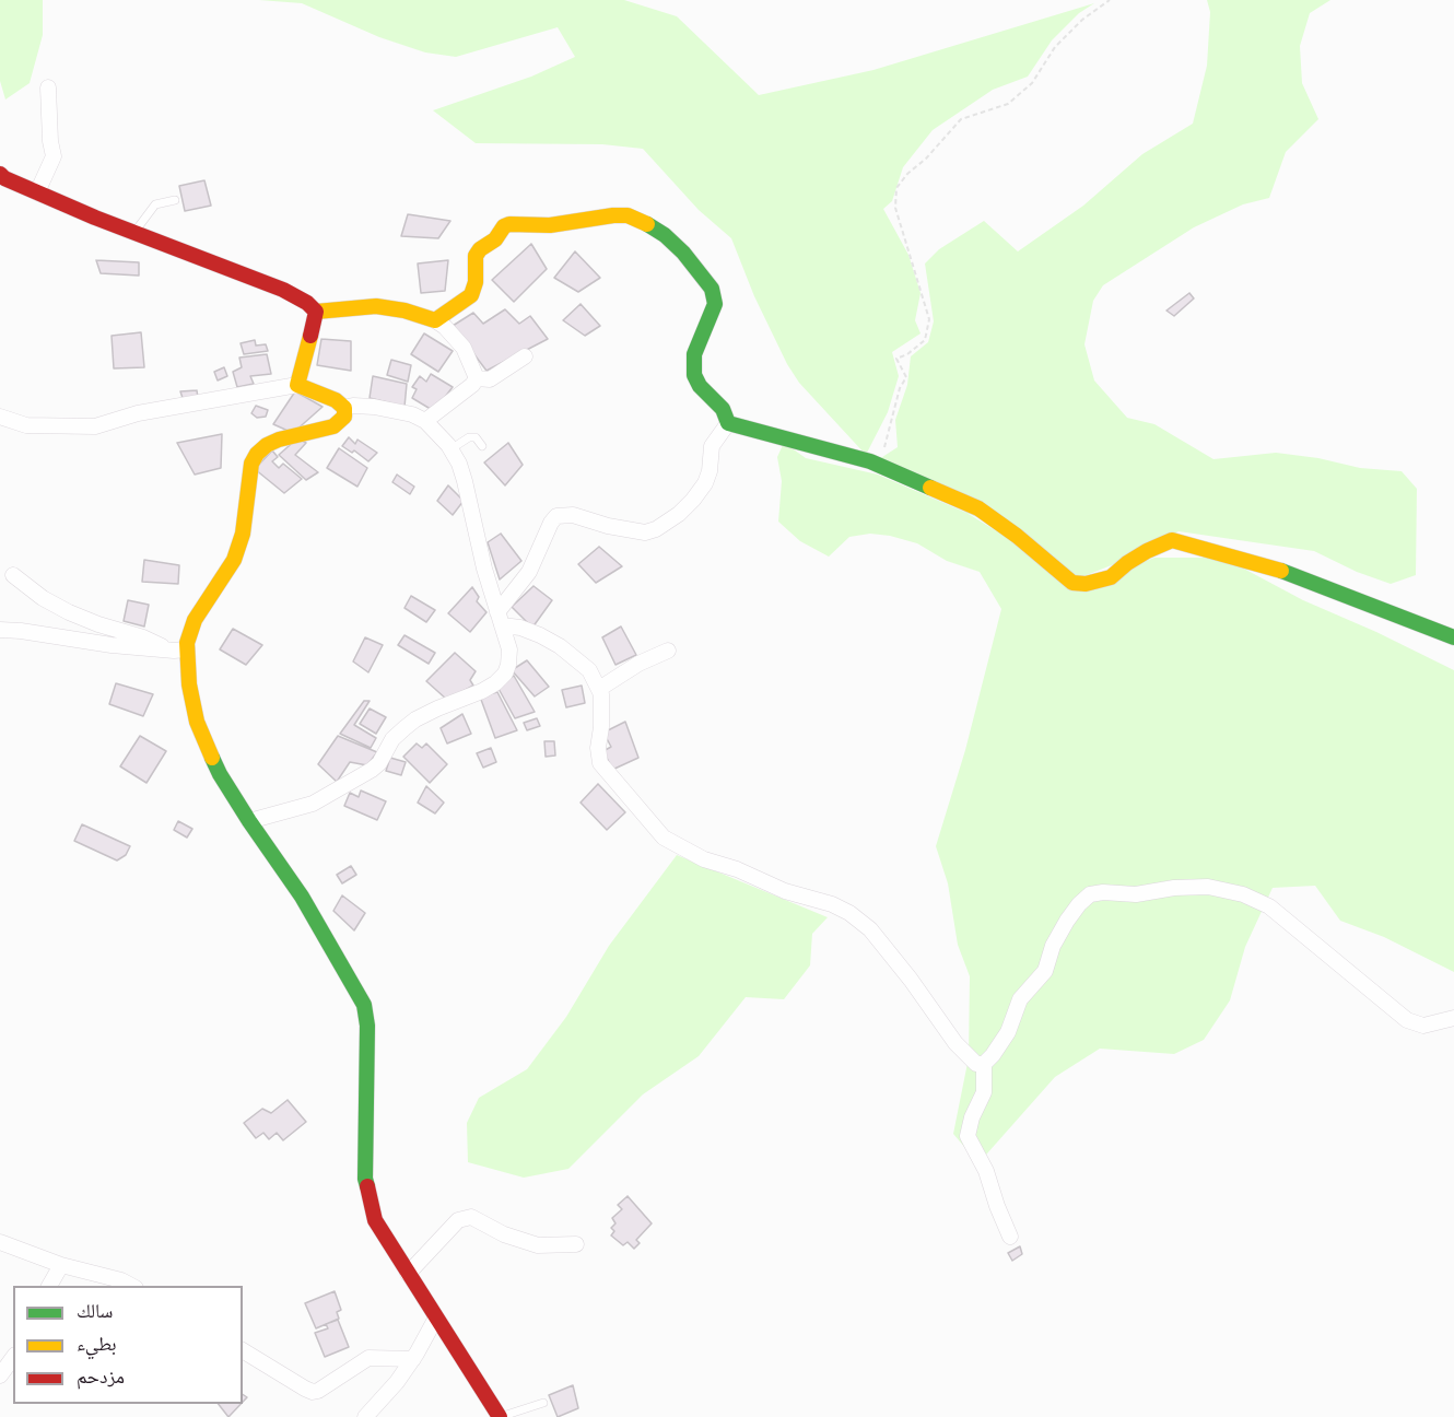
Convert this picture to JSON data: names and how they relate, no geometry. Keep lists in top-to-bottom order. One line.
{"legend":["سالك","بطيء","مزدحم"]}
